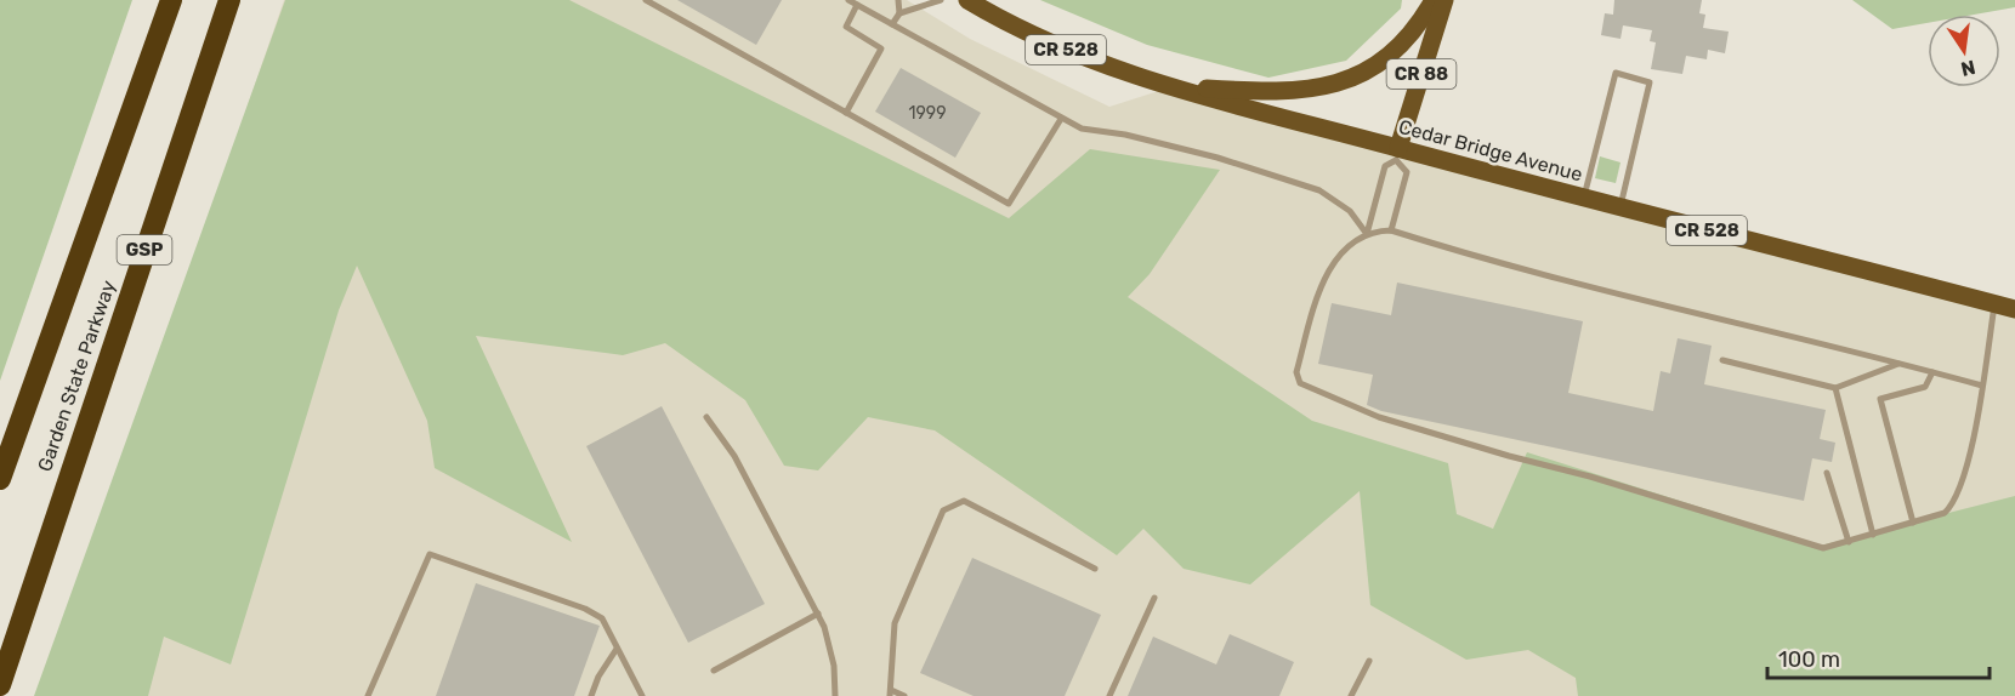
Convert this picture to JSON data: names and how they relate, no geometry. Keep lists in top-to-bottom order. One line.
{"streets":{"highway":["GSP","Garden State Parkway"],"main road":["CR 528","CR 88","Cedar Bridge Avenue"]},"crossings":[["CR 88","Cedar Bridge Avenue"]],"house_numbers":["1999"],"scale_bar":"100 m","north":"bottom"}
